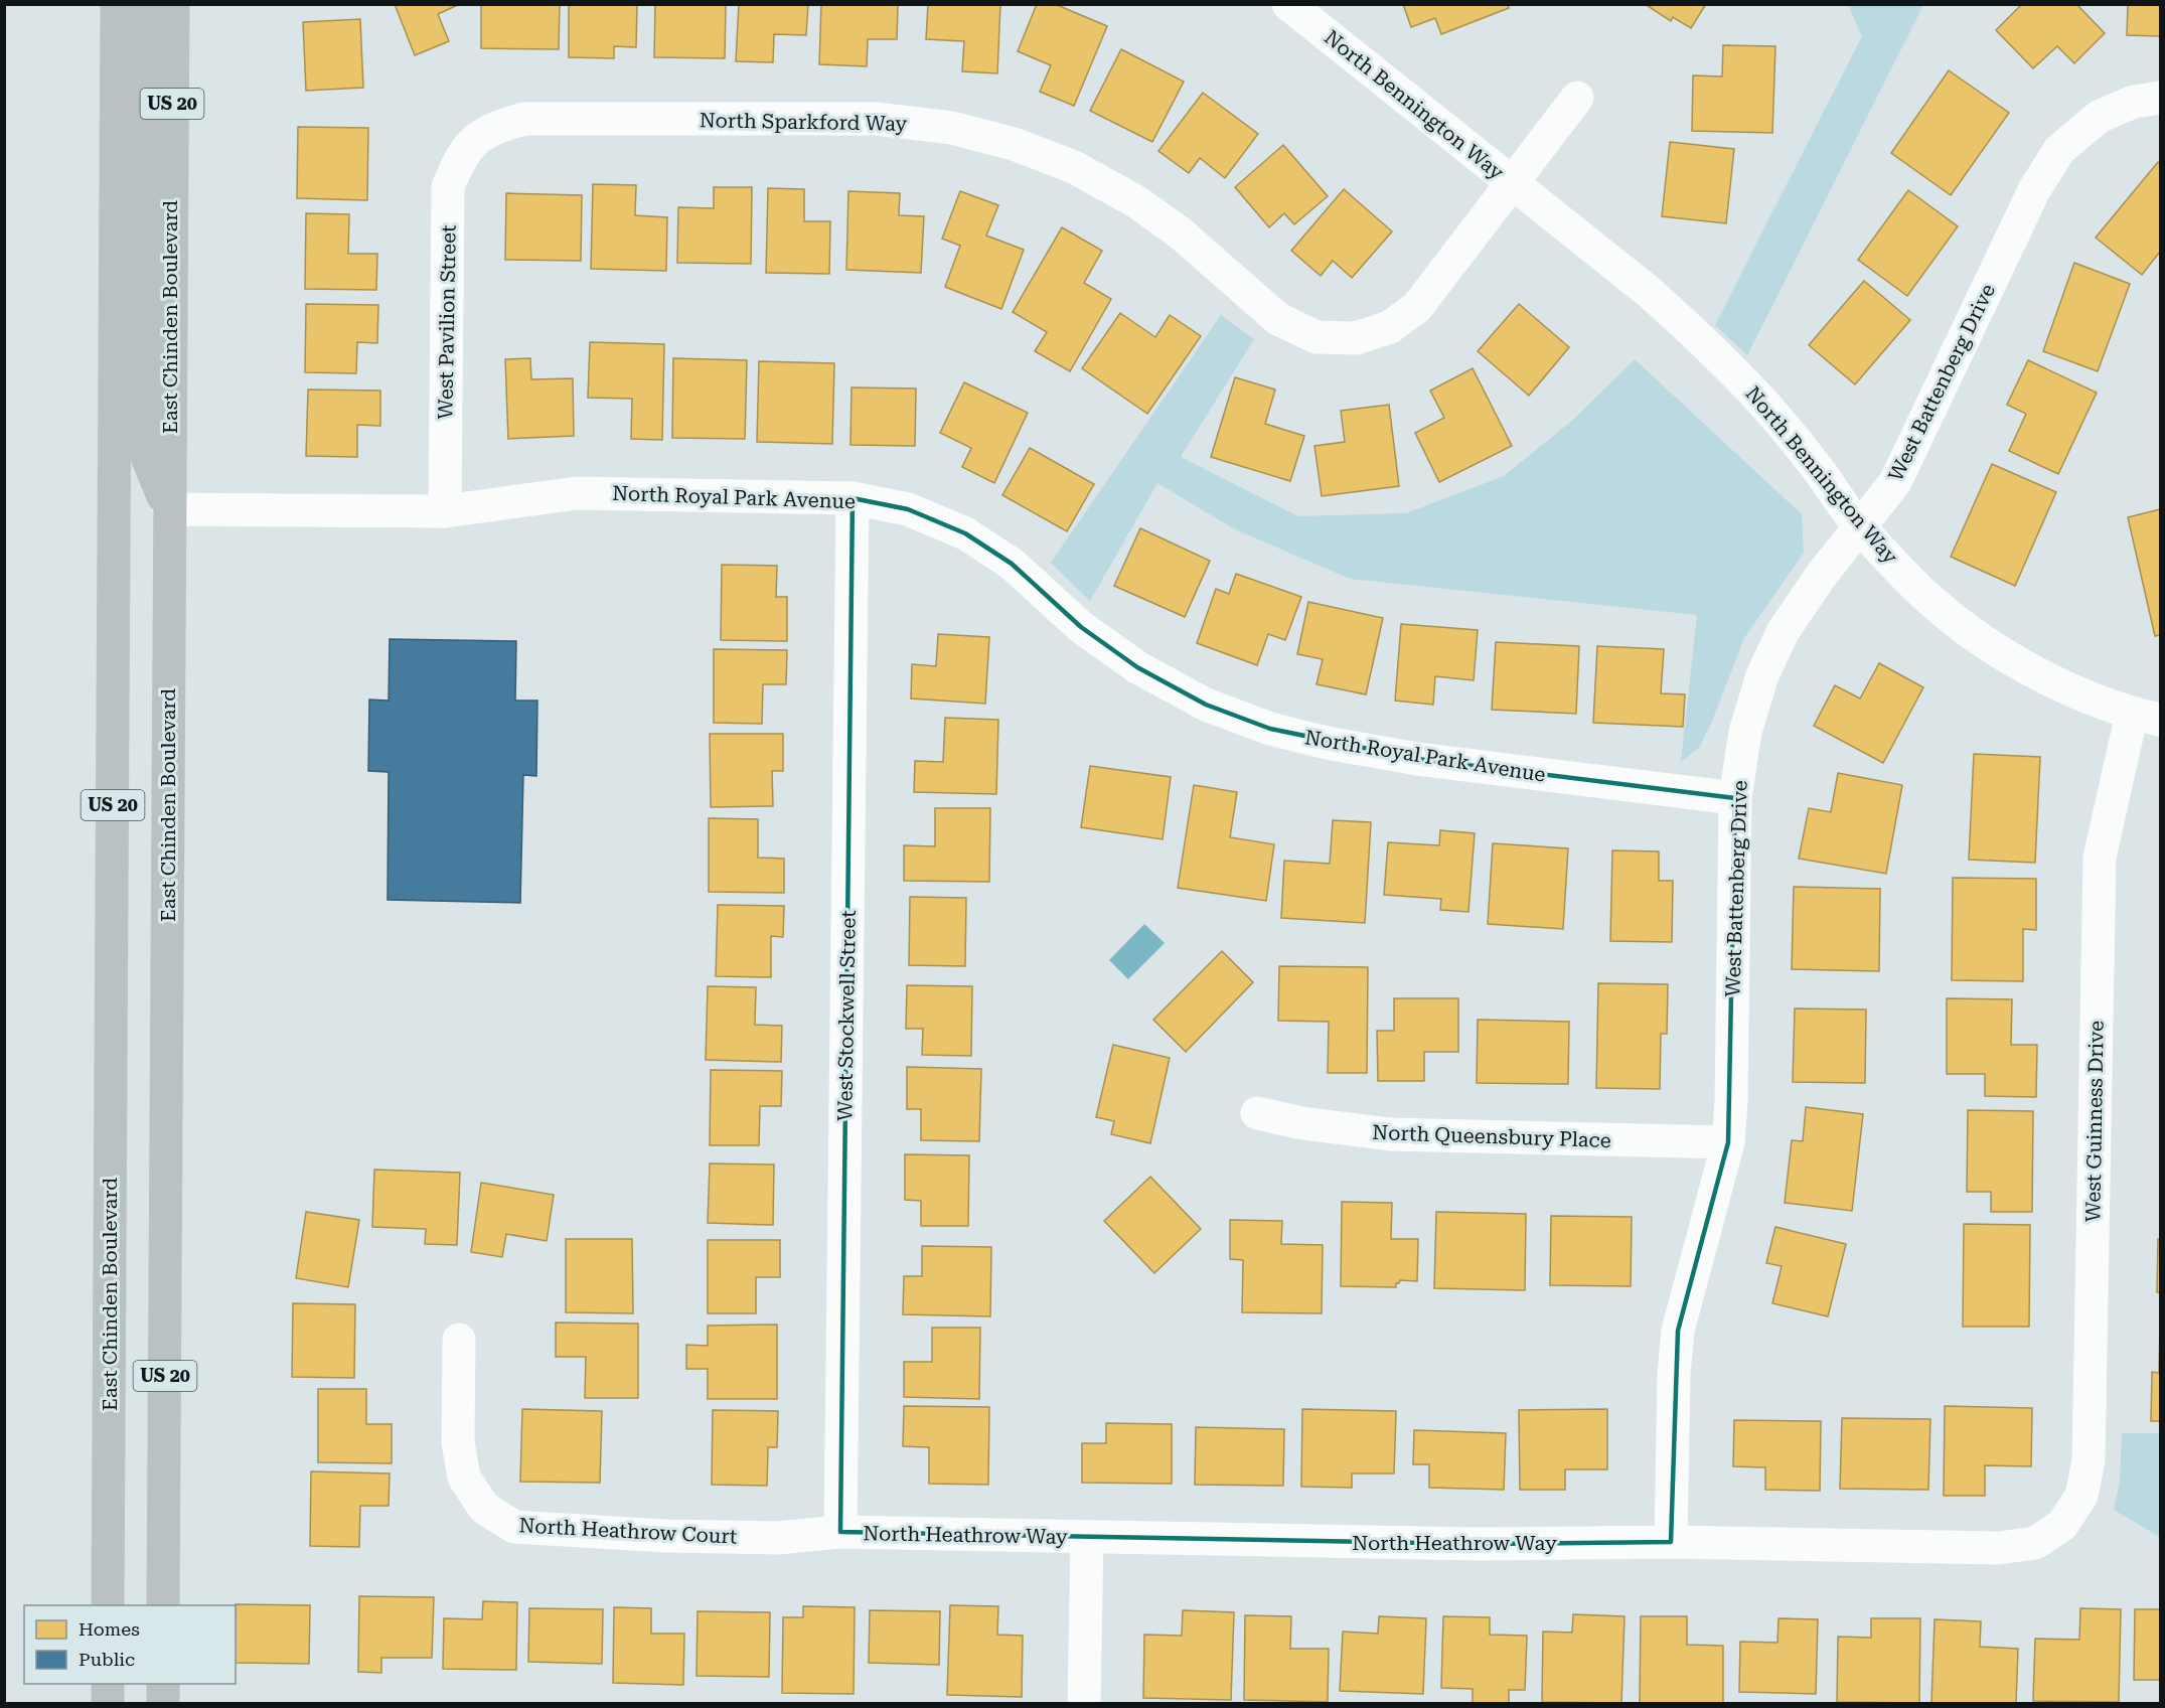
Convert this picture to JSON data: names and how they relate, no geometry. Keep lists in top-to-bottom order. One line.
{"streets":{"main road":["US 20","East Chinden Boulevard"],"street":["North Bennington Way","North Sparkford Way","West Pavilion Street","West Battenberg Drive","North Royal Park Avenue","West Stockwell Street","West Guinness Drive","North Queensbury Place","North Heathrow Court","North Heathrow Way"]},"crossings":[["North Bennington Way","North Sparkford Way"],["North Bennington Way","West Battenberg Drive"],["North Bennington Way","West Guinness Drive"],["North Sparkford Way","West Pavilion Street"],["East Chinden Boulevard","North Royal Park Avenue"],["West Pavilion Street","North Royal Park Avenue"],["West Battenberg Drive","North Royal Park Avenue"],["West Battenberg Drive","North Queensbury Place"],["West Battenberg Drive","North Heathrow Way"],["North Royal Park Avenue","West Stockwell Street"],["West Stockwell Street","North Heathrow Court"],["West Stockwell Street","North Heathrow Way"],["West Guinness Drive","North Heathrow Way"],["North Heathrow Court","North Heathrow Way"]],"legend":["Homes","Public"]}
